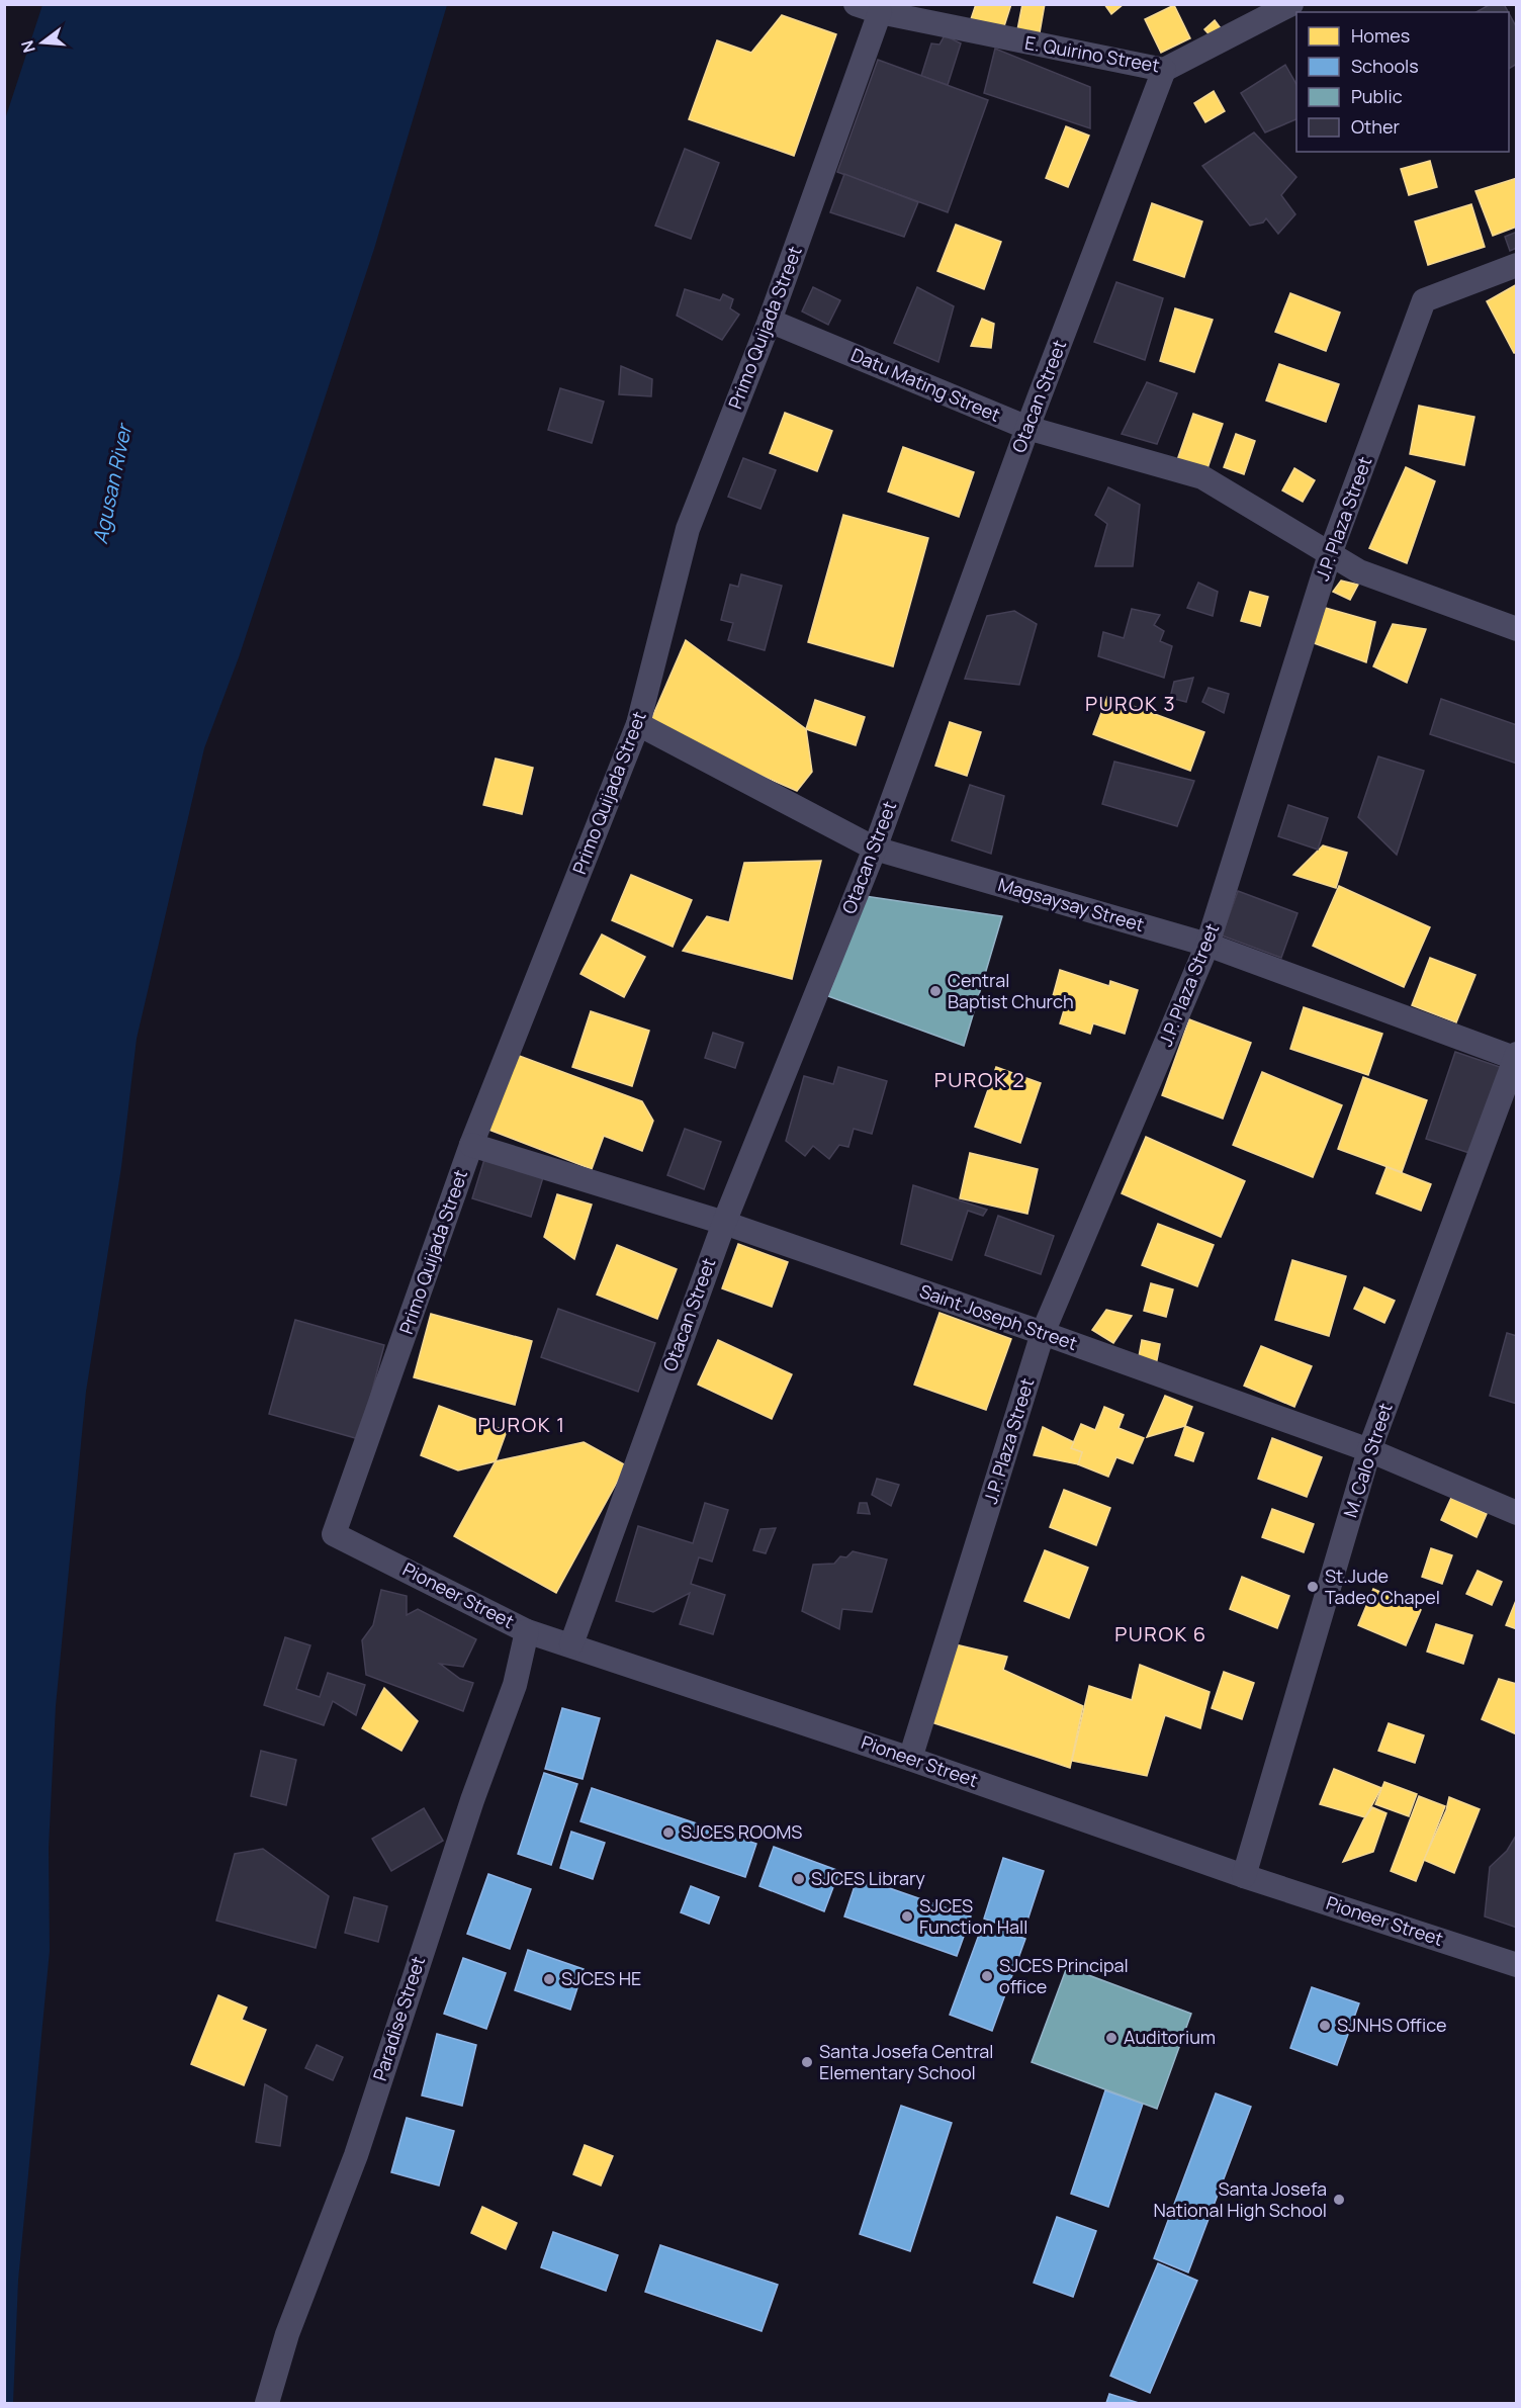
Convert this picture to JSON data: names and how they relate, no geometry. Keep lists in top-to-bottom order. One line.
{"streets":{"street":["E. Quirino Street","Primo Quijada Street","Datu Mating Street","Otacan Street","J.P. Plaza Street","Magsaysay Street","Saint Joseph Street","M. Calo Street","Pioneer Street","Paradise Street"]},"crossings":[["E. Quirino Street","Primo Quijada Street"],["E. Quirino Street","Otacan Street"],["Primo Quijada Street","Datu Mating Street"],["Primo Quijada Street","Magsaysay Street"],["Primo Quijada Street","Saint Joseph Street"],["Primo Quijada Street","Pioneer Street"],["Datu Mating Street","Otacan Street"],["Datu Mating Street","J.P. Plaza Street"],["Otacan Street","Magsaysay Street"],["Otacan Street","Saint Joseph Street"],["Otacan Street","Pioneer Street"],["J.P. Plaza Street","Magsaysay Street"],["J.P. Plaza Street","Saint Joseph Street"],["J.P. Plaza Street","Pioneer Street"],["Magsaysay Street","M. Calo Street"],["Saint Joseph Street","M. Calo Street"],["M. Calo Street","Pioneer Street"],["Pioneer Street","Paradise Street"]],"districts":["PUROK 3","PUROK 2","PUROK 1","PUROK 6"],"water":["Agusan River"],"places":["Central Baptist Church","St.Jude Tadeo Chapel","SJCES ROOMS","SJCES Library","SJCES Function Hall","SJCES Principal office","SJCES HE","SJNHS Office","Auditorium","Santa Josefa Central Elementary School","Santa Josefa National High School"],"legend":["Homes","Schools","Public","Other"],"north":"left"}
